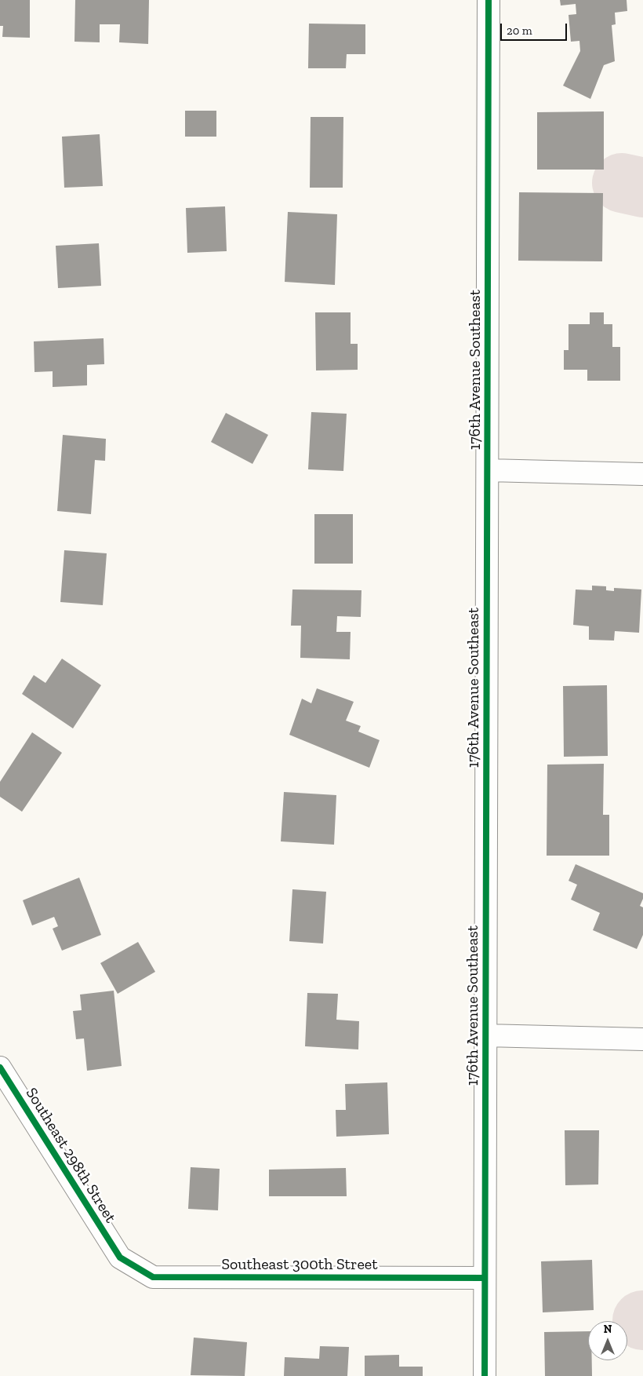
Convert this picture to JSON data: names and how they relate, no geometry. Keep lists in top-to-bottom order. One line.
{"streets":{"street":["176th Avenue Southeast","Southeast 298th Street","Southeast 300th Street"]},"crossings":[["176th Avenue Southeast","Southeast 300th Street"],["Southeast 298th Street","Southeast 300th Street"]],"scale_bar":"20 m","north":"top"}
